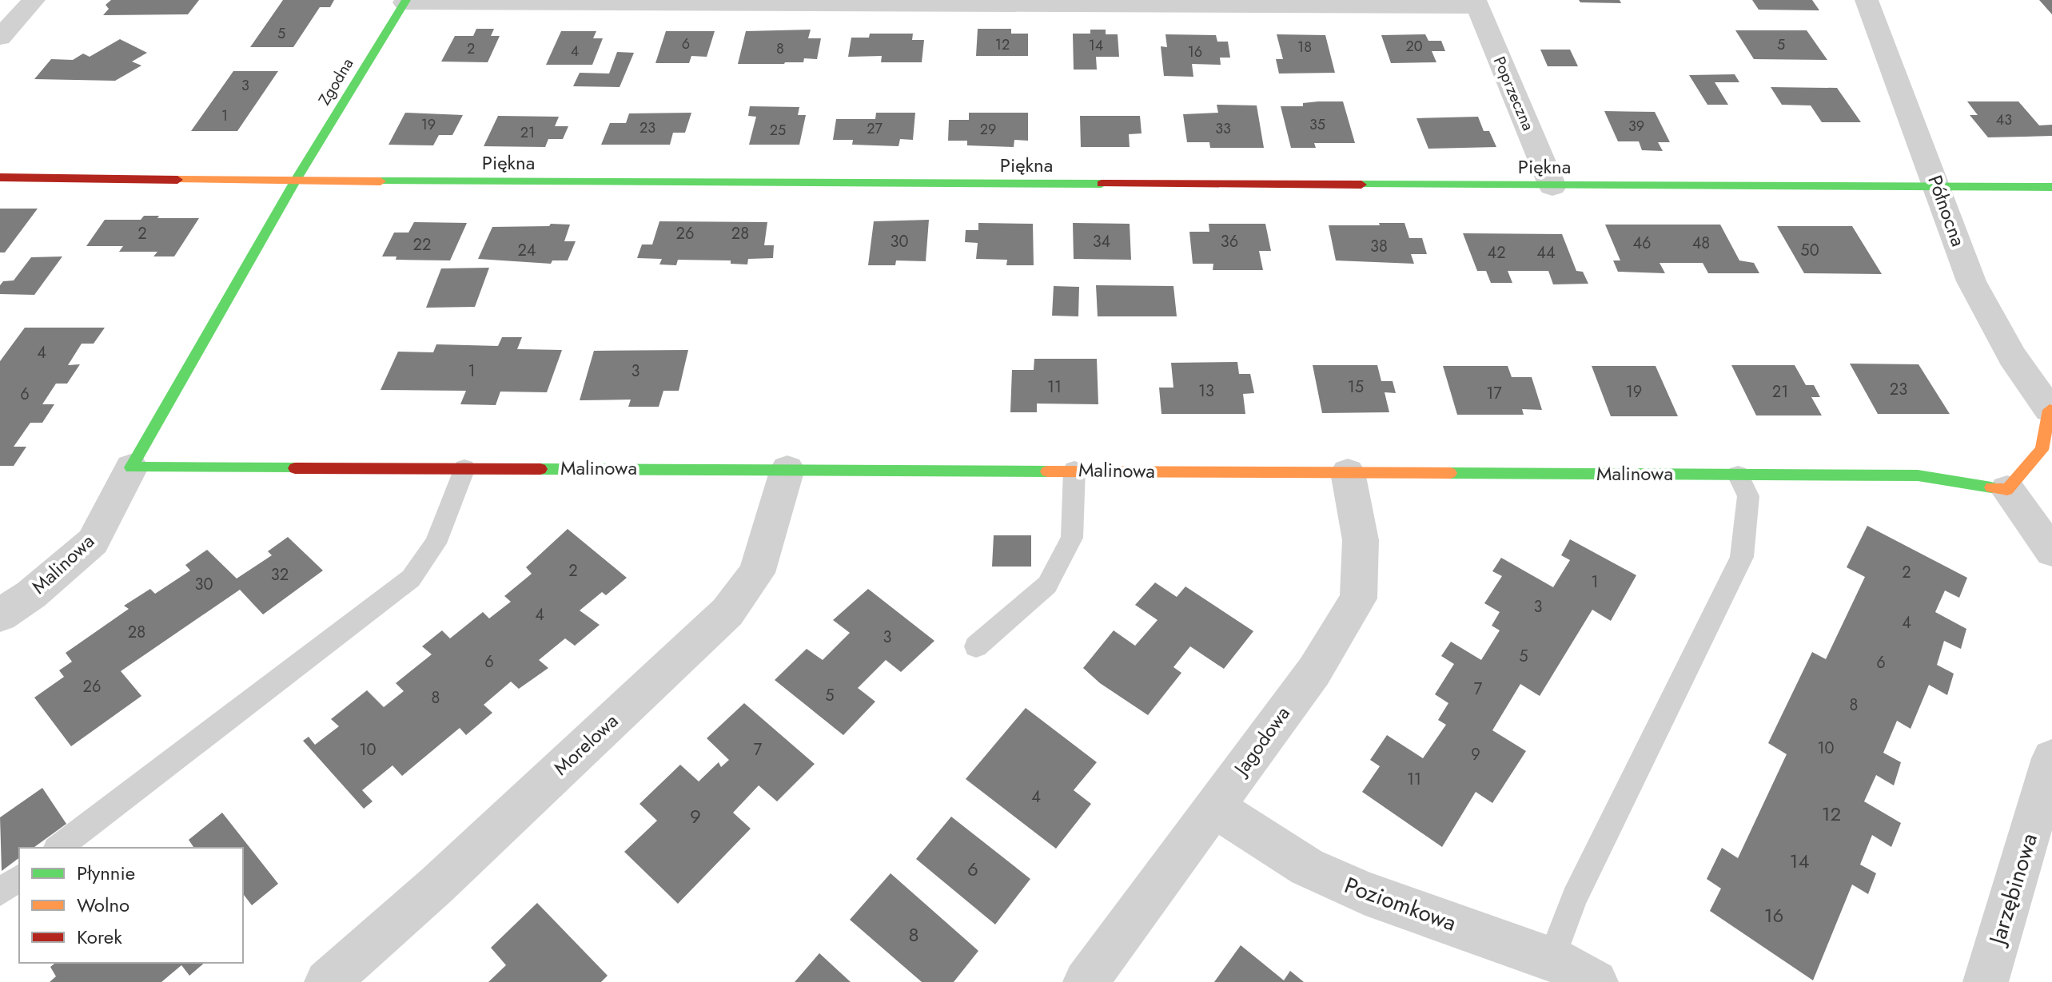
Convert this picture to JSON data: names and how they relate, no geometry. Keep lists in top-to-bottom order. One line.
{"streets":{"street":["Zgodna","Poprzeczna","Piękna","Północna","Malinowa","Jagodowa","Morelowa","Jarzębinowa","Poziomkowa"]},"crossings":[["Zgodna","Piękna"],["Zgodna","Malinowa"],["Poprzeczna","Piękna"],["Piękna","Północna"],["Piękna","Malinowa"],["Malinowa","Jagodowa"],["Malinowa","Morelowa"],["Jagodowa","Poziomkowa"]],"house_numbers":["5","6","12","5","14","20","18","2","8","4","16","3","1","43","19","35","39","23","27","33","29","25","21","2","26","28","30","34","36","46","48","22","38","24","50","42","44","4","1","3","11","15","23","13","19","21","17","6","2","2","32","1","30","3","4","4","28","3","5","6","6","26","7","5","8","8","10","10","7","9","11","4","12","9","14","6","16","8"],"legend":["Płynnie","Wolno","Korek"]}
